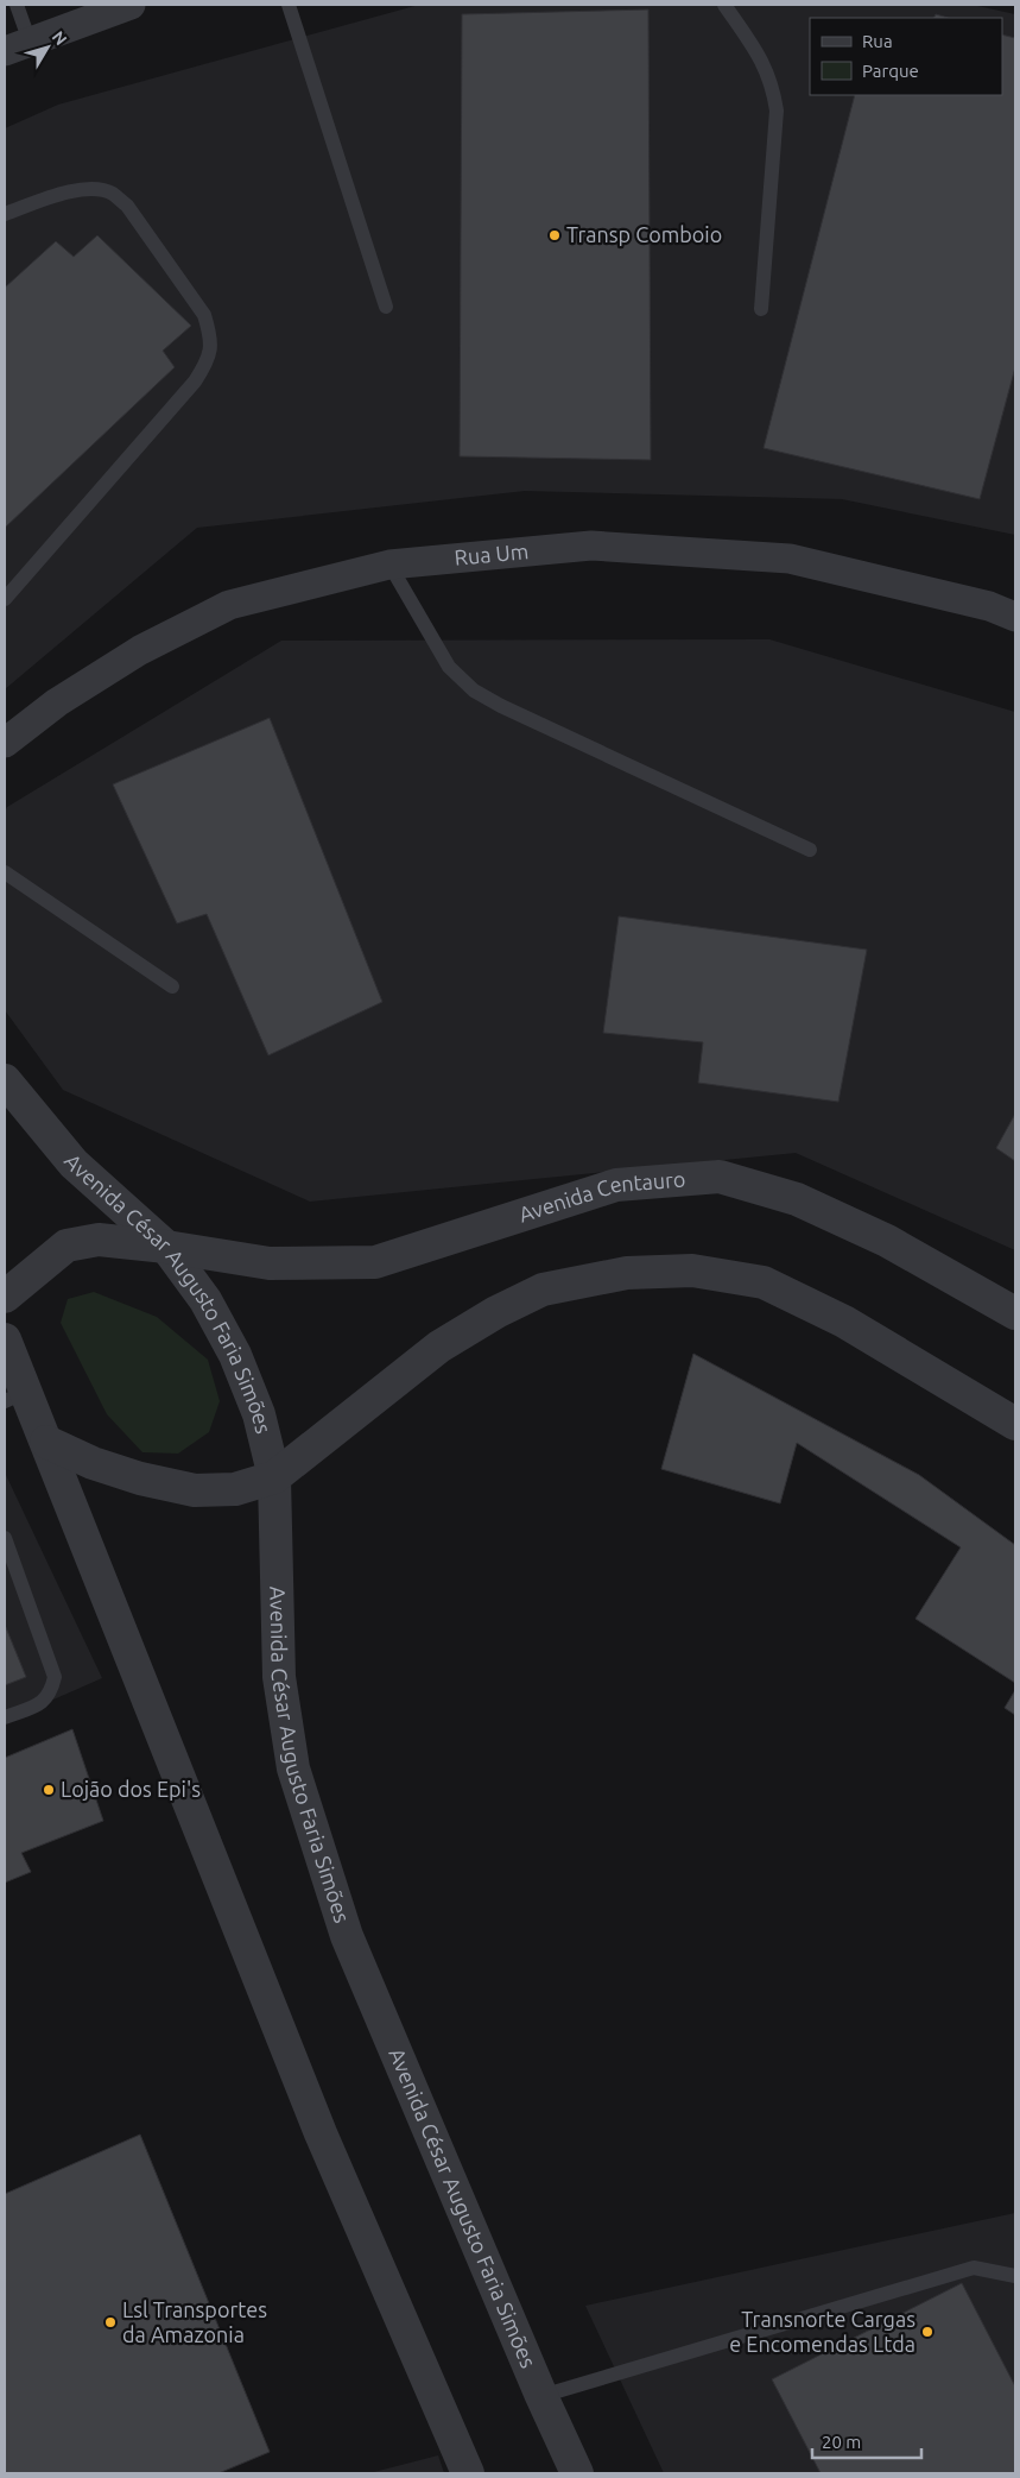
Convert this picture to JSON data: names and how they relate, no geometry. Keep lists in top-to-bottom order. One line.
{"streets":{"street":["Rua Um","Avenida Centauro","Avenida César Augusto Faria Simões"]},"crossings":[["Avenida Centauro","Avenida César Augusto Faria Simões"]],"places":["Transp Comboio","Lojão dos Epi's","Lsl Transportes da Amazonia","Transnorte Cargas e Encomendas Ltda"],"legend":["Rua","Parque"],"scale_bar":"20 m","north":"top right"}
